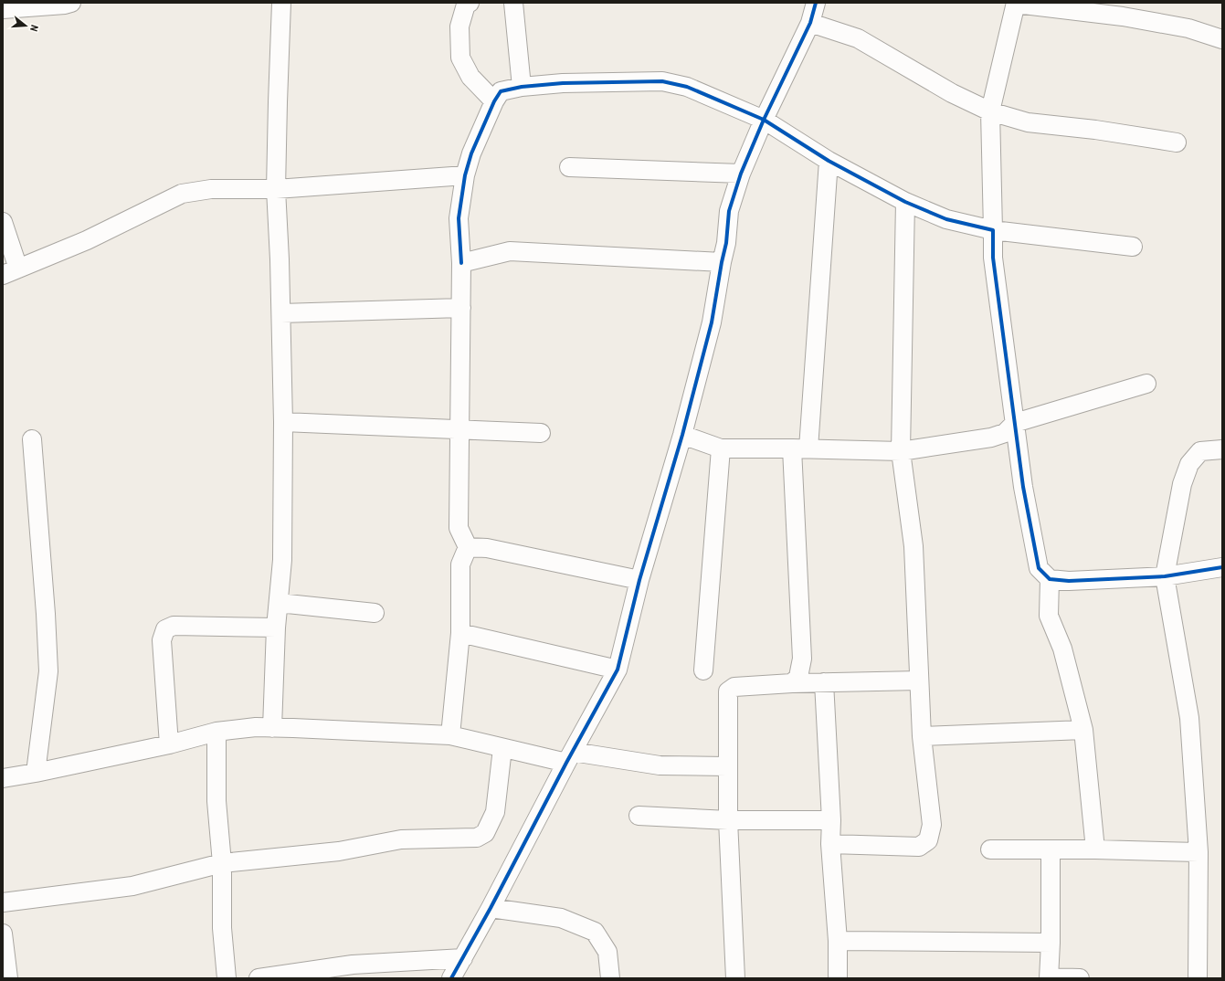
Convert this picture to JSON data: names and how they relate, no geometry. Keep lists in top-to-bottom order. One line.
{"north":"right"}
